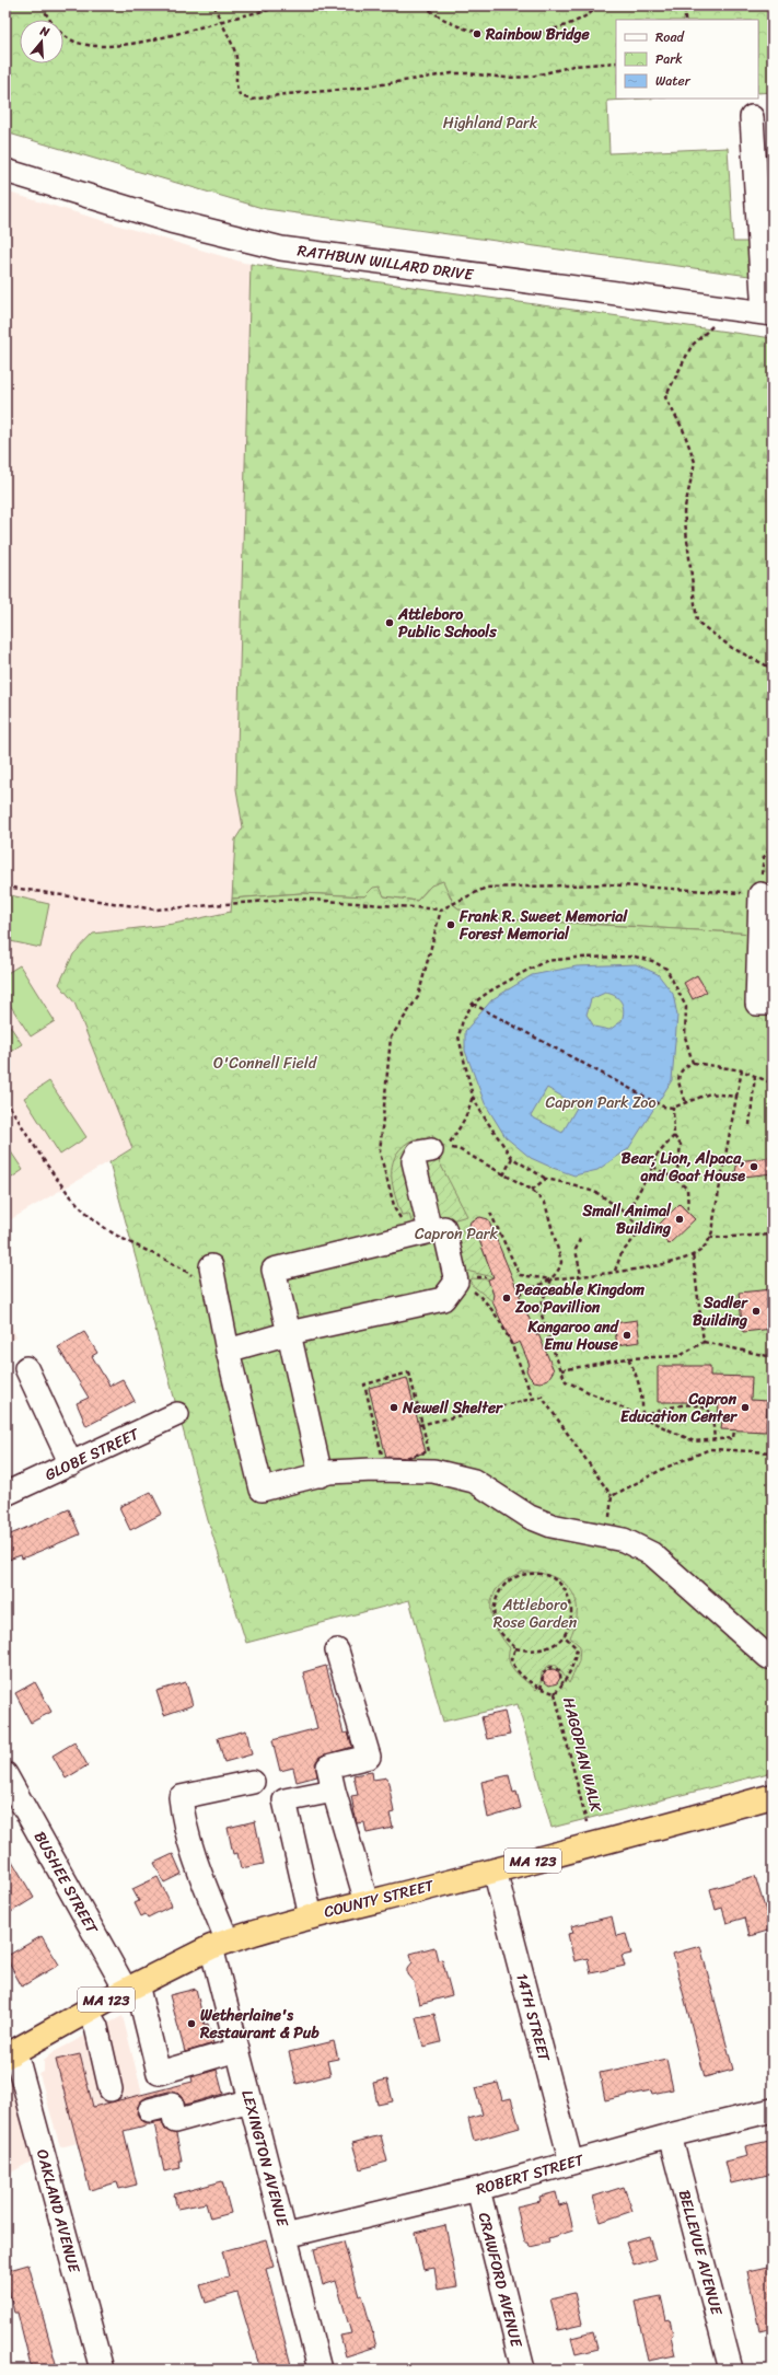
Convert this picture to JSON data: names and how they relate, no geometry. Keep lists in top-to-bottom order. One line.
{"streets":{"highway":["MA 123","COUNTY STREET"],"street":["RATHBUN WILLARD DRIVE","GLOBE STREET","BUSHEE STREET","14TH STREET","LEXINGTON AVENUE","ROBERT STREET","OAKLAND AVENUE","BELLEVUE AVENUE","CRAWFORD AVENUE"],"path":["HAGOPIAN WALK"]},"crossings":[["BUSHEE STREET","COUNTY STREET"],["BUSHEE STREET","LEXINGTON AVENUE"],["COUNTY STREET","14TH STREET"],["COUNTY STREET","LEXINGTON AVENUE"],["COUNTY STREET","OAKLAND AVENUE"],["14TH STREET","ROBERT STREET"],["LEXINGTON AVENUE","ROBERT STREET"],["ROBERT STREET","BELLEVUE AVENUE"],["ROBERT STREET","CRAWFORD AVENUE"]],"parks":["Highland Park","O'Connell Field","Capron Park Zoo","Capron Park","Attleboro Rose Garden"],"places":["Rainbow Bridge","Attleboro Public Schools","Frank R. Sweet Memorial Forest Memorial","Bear, Lion, Alpaca, and Goat House","Small Animal Building","Peaceable Kingdom Zoo Pavillion","Sadler Building","Kangaroo and Emu House","Newell Shelter","Capron Education Center","Wetherlaine's Restaurant & Pub"],"legend":["Road","Park","Water"],"north":"top"}
